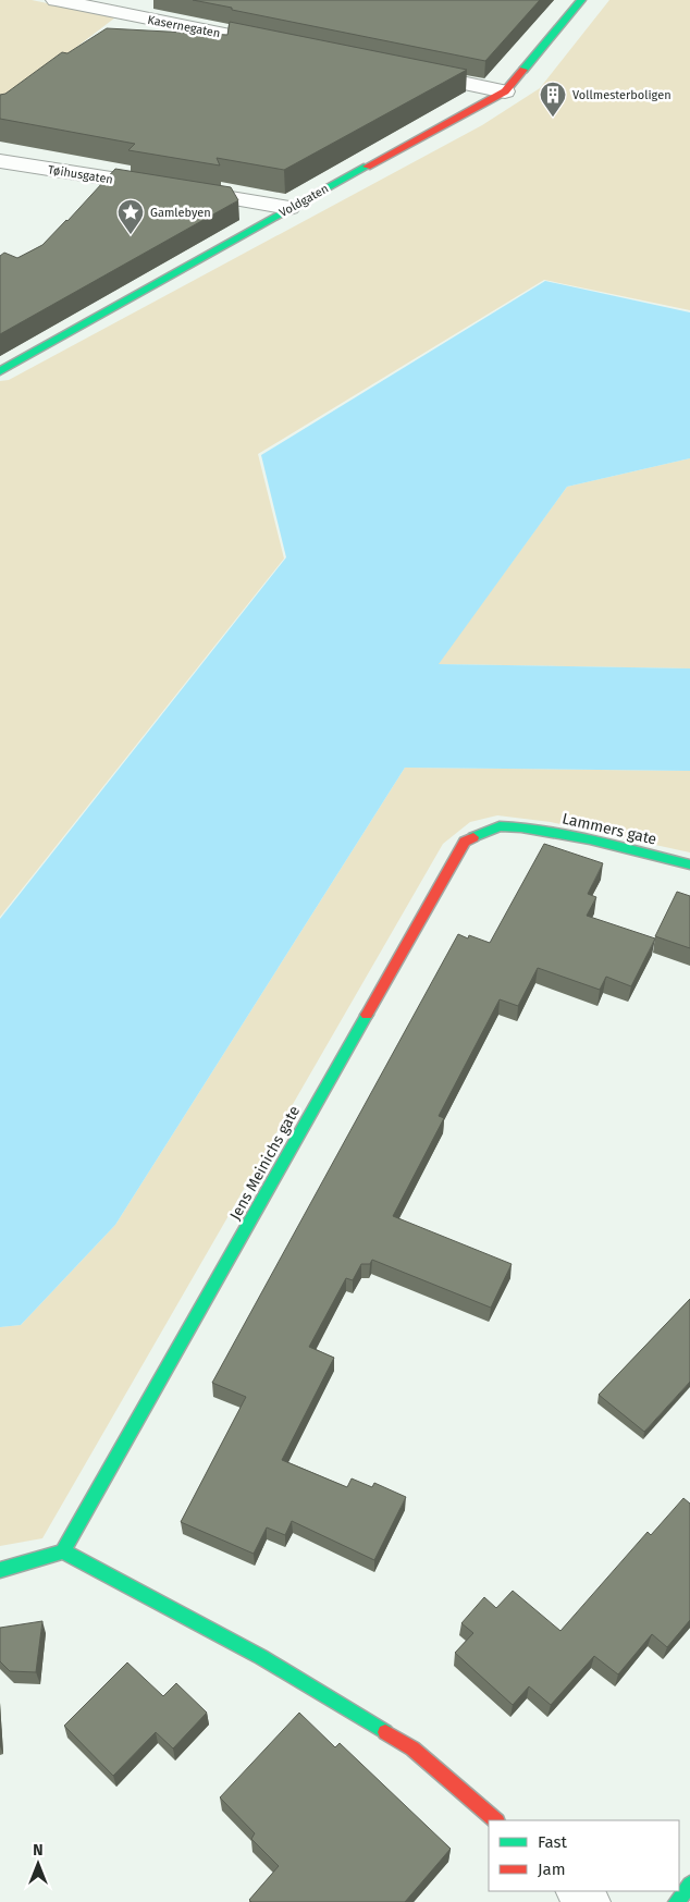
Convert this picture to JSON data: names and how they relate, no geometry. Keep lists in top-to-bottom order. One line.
{"streets":{"street":["Kasernegaten","Tøihusgaten","Voldgaten","Lammers gate","Jens Meinichs gate"]},"crossings":[["Lammers gate","Jens Meinichs gate"]],"places":{"building":["Vollmesterboligen"],"place":["Gamlebyen"]},"legend":["Fast","Jam"],"north":"top"}
